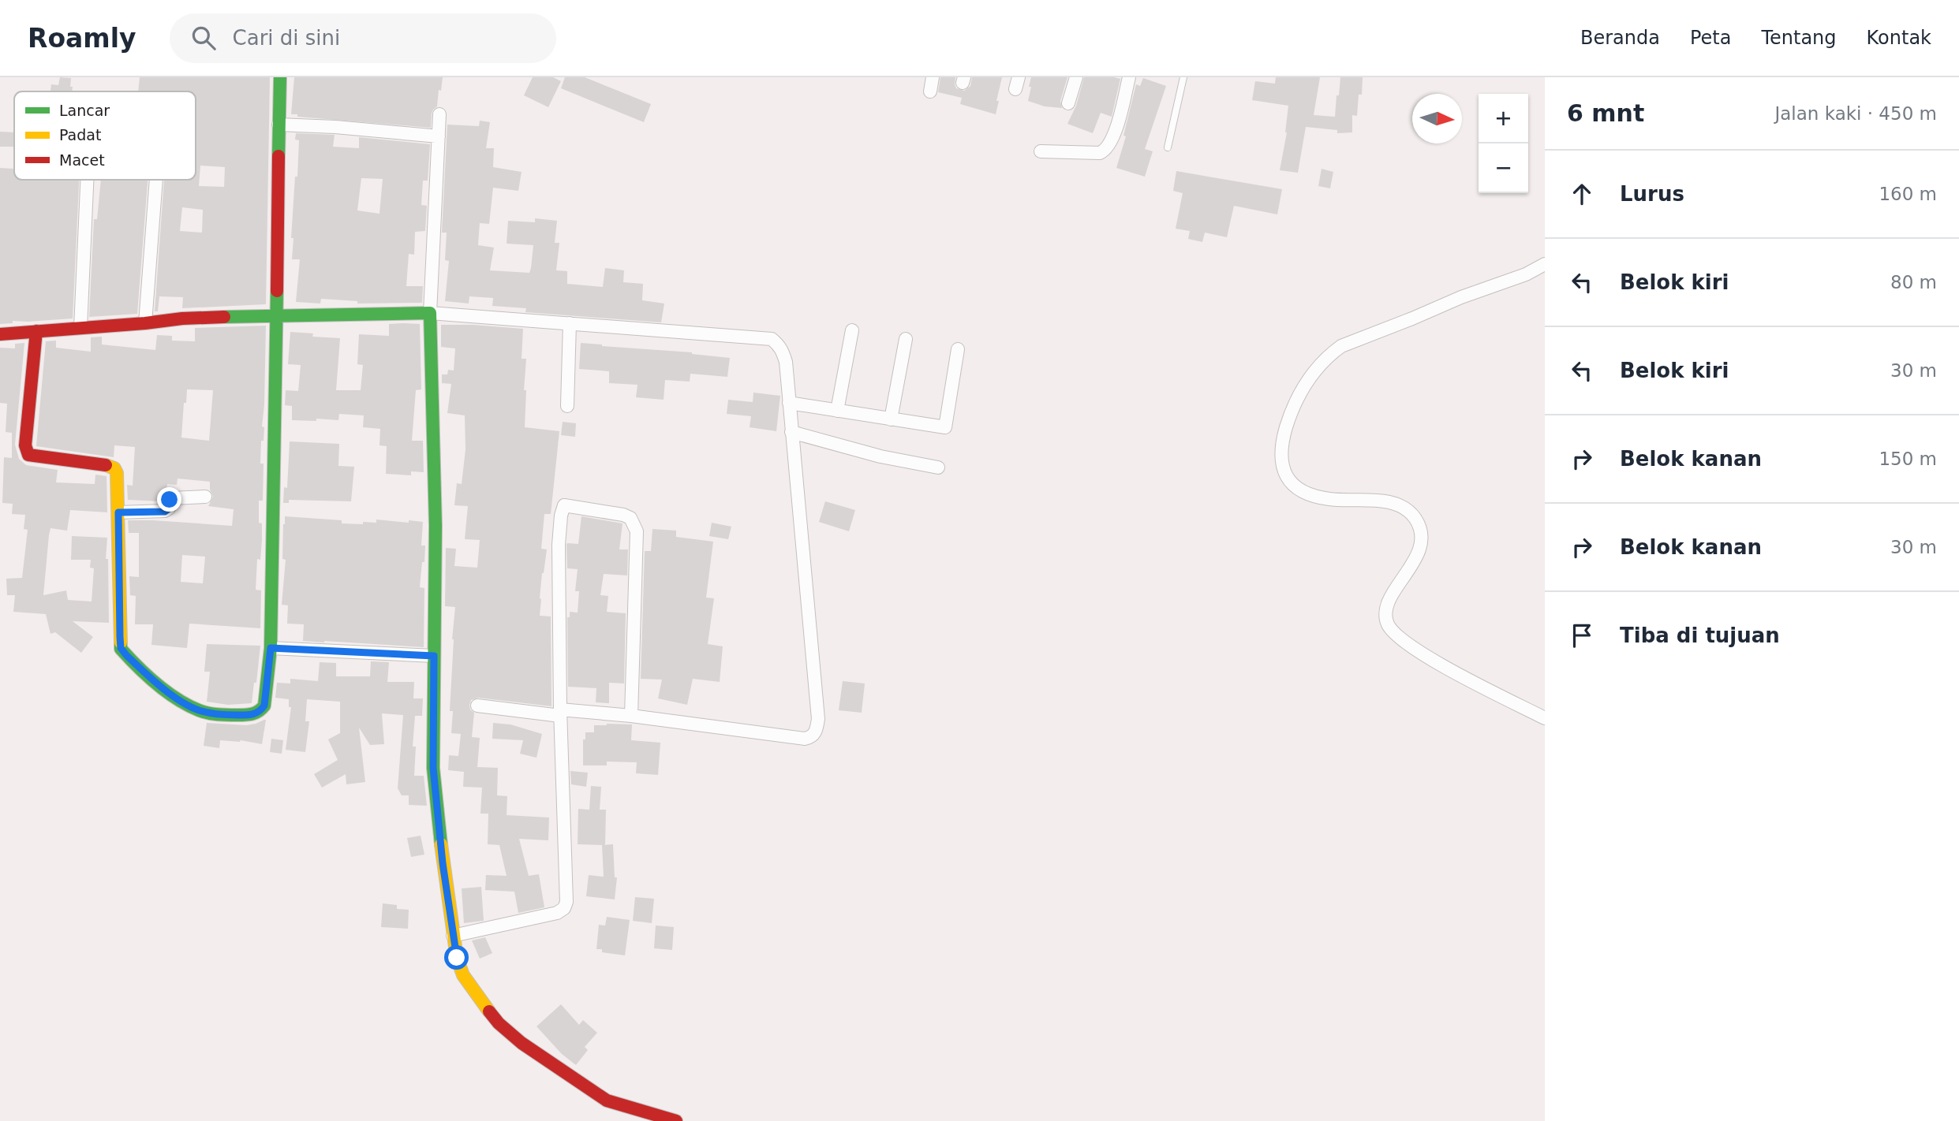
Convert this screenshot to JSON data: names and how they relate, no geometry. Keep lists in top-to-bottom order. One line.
{"legend":["Lancar","Padat","Macet"],"north":"right","page":{"header":"Roamly","search":"Cari di sini","nav":["Beranda","Peta","Tentang","Kontak"],"heading":["6 mnt","Jalan kaki · 450 m"],"map_buttons":["+","−"],"list":[["Lurus","160 m"],["Belok kiri","80 m"],["Belok kiri","30 m"],["Belok kanan","150 m"],["Belok kanan","30 m"],"Tiba di tujuan"]}}
